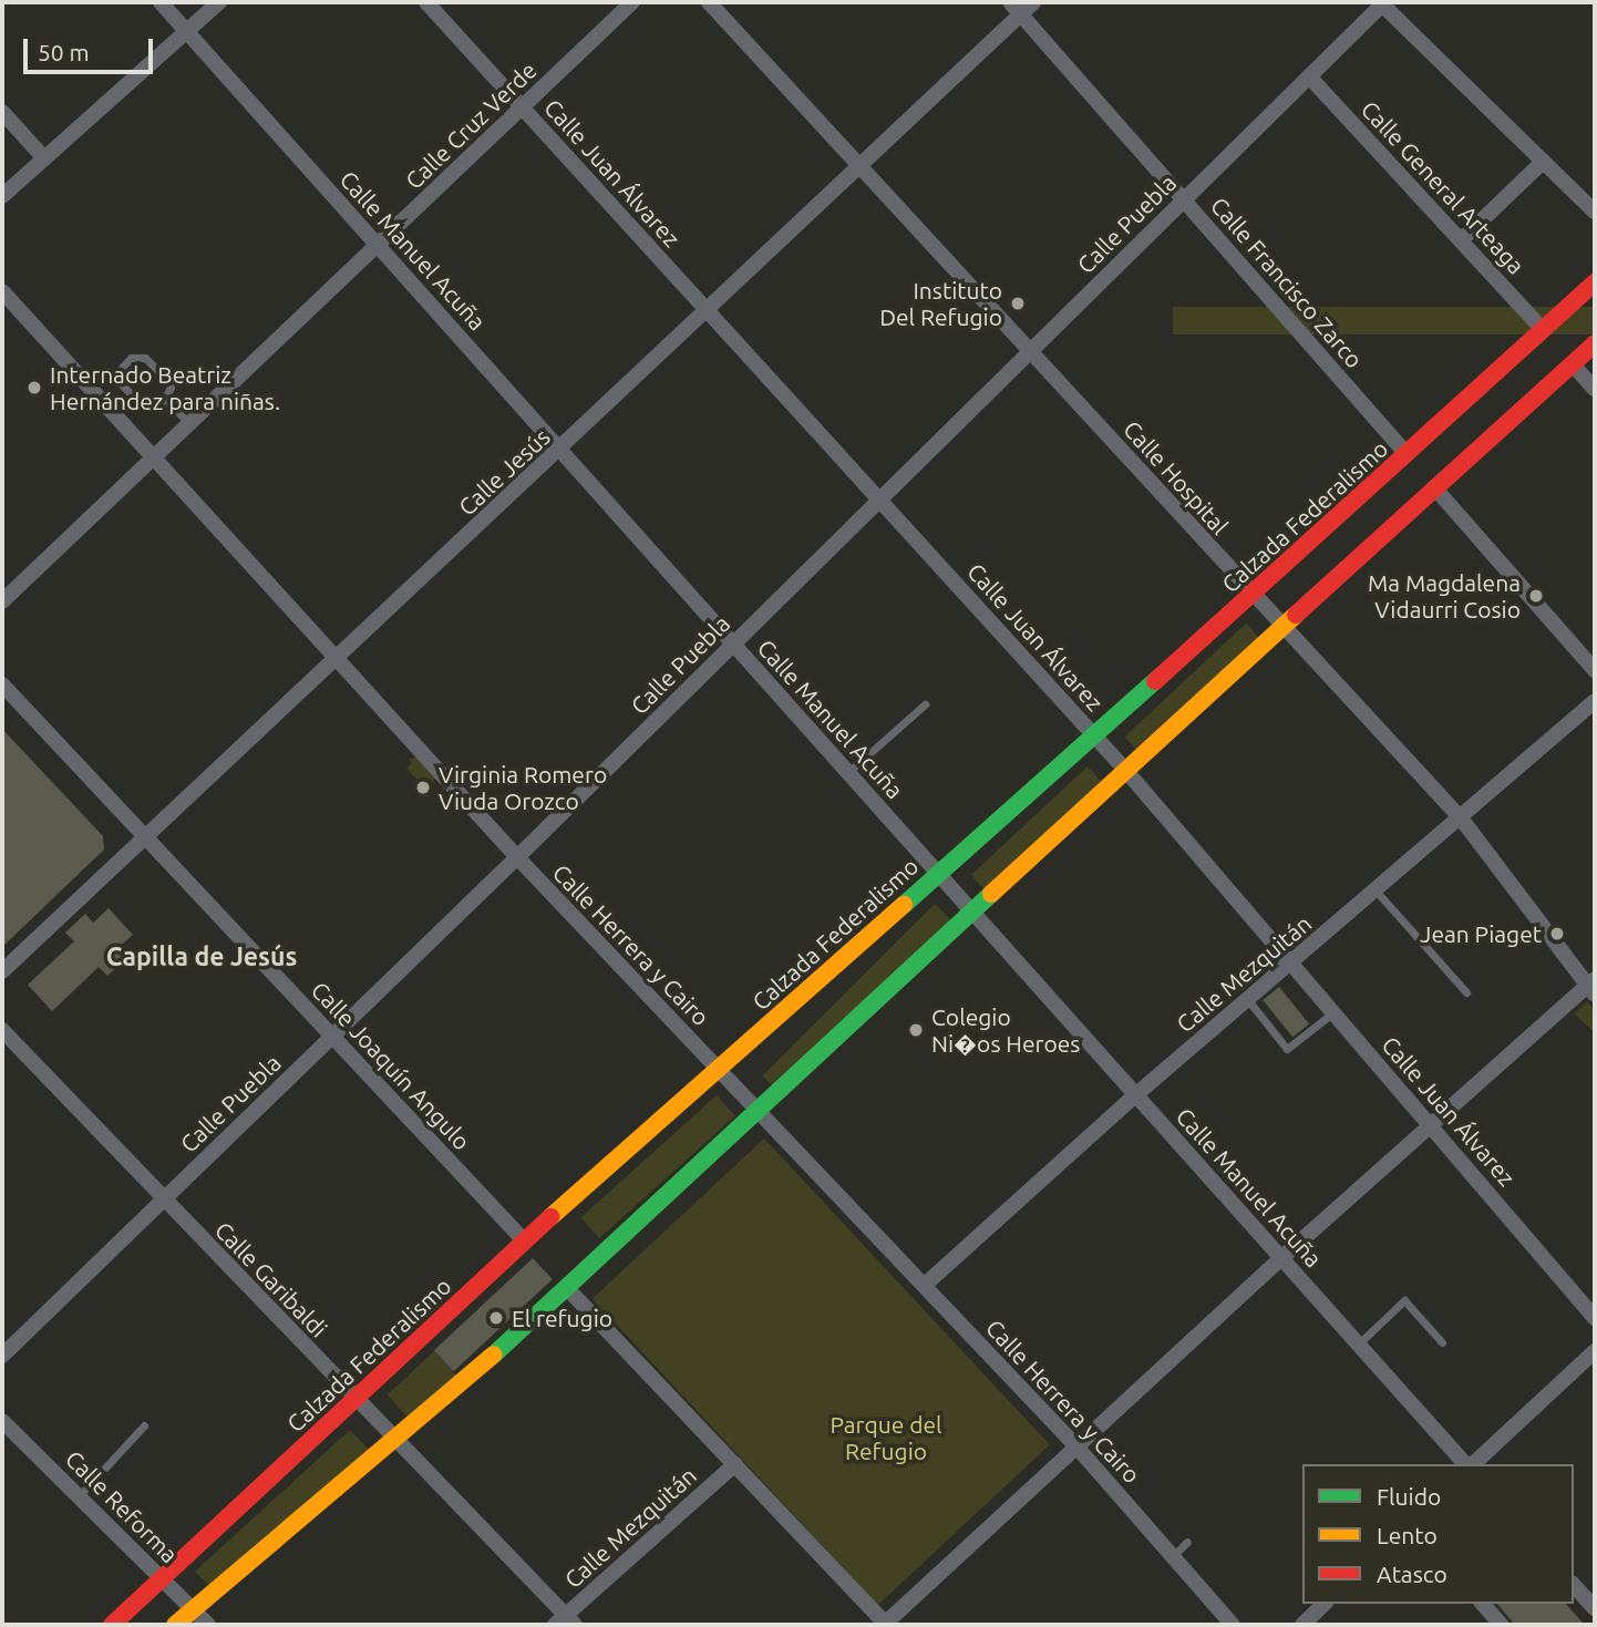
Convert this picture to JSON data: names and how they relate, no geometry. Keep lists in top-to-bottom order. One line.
{"streets":{"main road":["Calzada Federalismo"],"street":["Calle Cruz Verde","Calle Juan Álvarez","Calle General Arteaga","Calle Puebla","Calle Manuel Acuña","Calle Francisco Zarco","Calle Jesús","Calle Hospital","Calle Herrera y Cairo","Calle Mezquitán","Calle Joaquín Angulo","Calle Garibaldi","Calle Reforma"]},"crossings":[["Calle Cruz Verde","Calle Juan Álvarez"],["Calle Cruz Verde","Calle Manuel Acuña"],["Calle Cruz Verde","Calle Herrera y Cairo"],["Calle Juan Álvarez","Calle Puebla"],["Calle Juan Álvarez","Calle Jesús"],["Calle Juan Álvarez","Calzada Federalismo"],["Calle Juan Álvarez","Calle Mezquitán"],["Calle General Arteaga","Calle Puebla"],["Calle General Arteaga","Calzada Federalismo"],["Calle Puebla","Calle Manuel Acuña"],["Calle Puebla","Calle Francisco Zarco"],["Calle Puebla","Calle Hospital"],["Calle Puebla","Calle Herrera y Cairo"],["Calle Puebla","Calle Joaquín Angulo"],["Calle Puebla","Calle Garibaldi"],["Calle Manuel Acuña","Calle Jesús"],["Calle Manuel Acuña","Calzada Federalismo"],["Calle Manuel Acuña","Calle Mezquitán"],["Calle Francisco Zarco","Calle Jesús"],["Calle Francisco Zarco","Calzada Federalismo"],["Calle Jesús","Calle Hospital"],["Calle Jesús","Calle Herrera y Cairo"],["Calle Jesús","Calle Joaquín Angulo"],["Calle Hospital","Calzada Federalismo"],["Calle Hospital","Calle Mezquitán"],["Calzada Federalismo","Calle Herrera y Cairo"],["Calzada Federalismo","Calle Joaquín Angulo"],["Calzada Federalismo","Calle Garibaldi"],["Calzada Federalismo","Calle Reforma"],["Calle Herrera y Cairo","Calle Mezquitán"],["Calle Mezquitán","Calle Garibaldi"]],"districts":["Capilla de Jesús"],"parks":["Parque del Refugio"],"places":["Instituto Del Refugio","Internado Beatriz Hernández para niñas.","Ma Magdalena Vidaurri Cosio","Virginia Romero Viuda Orozco","Jean Piaget","Colegio Ni�os Heroes","El refugio"],"legend":["Fluido","Lento","Atasco"],"scale_bar":"50 m"}
